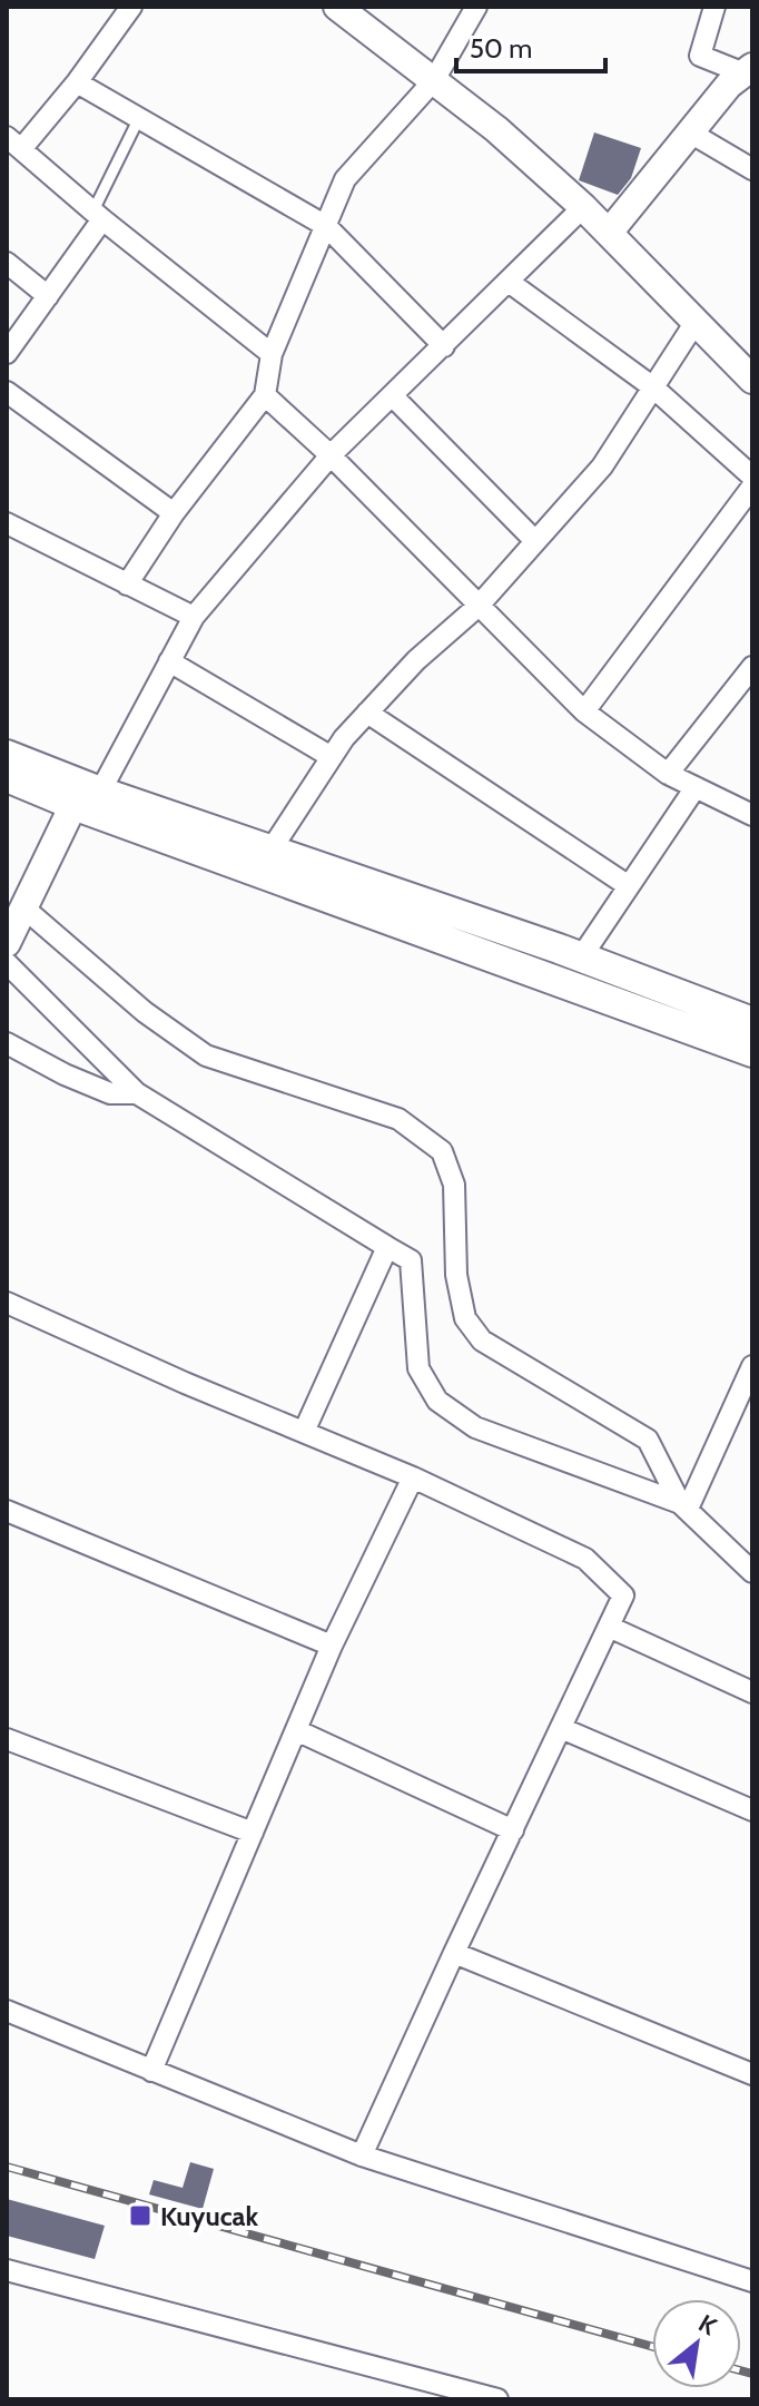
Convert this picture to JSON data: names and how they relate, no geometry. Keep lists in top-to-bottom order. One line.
{"places":{"transit":["Kuyucak"]},"scale_bar":"50 m","north":"top right"}
